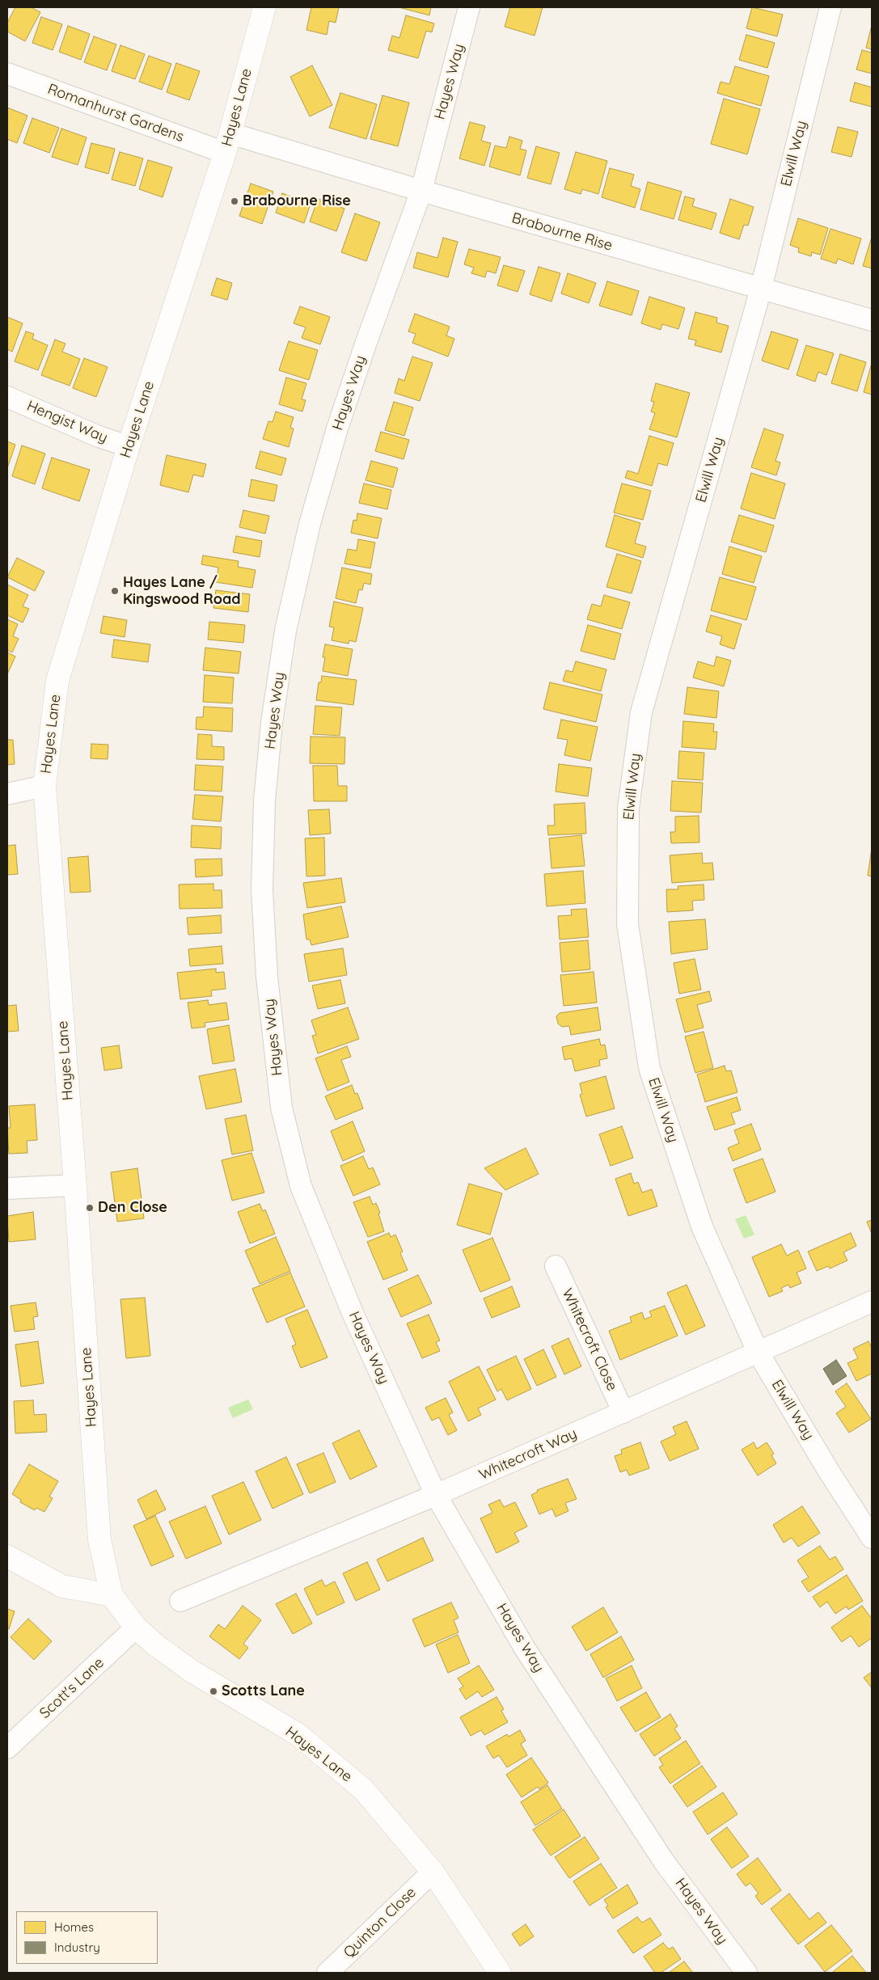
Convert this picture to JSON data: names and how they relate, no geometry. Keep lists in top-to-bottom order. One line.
{"streets":{"main road":["Hayes Lane"],"street":["Hayes Way","Romanhurst Gardens","Elwill Way","Brabourne Rise","Hengist Way","Whitecroft Close","Whitecroft Way","Scott's Lane","Quinton Close"]},"crossings":[["Hayes Way","Brabourne Rise"],["Hayes Way","Whitecroft Way"],["Hayes Lane","Romanhurst Gardens"],["Hayes Lane","Brabourne Rise"],["Hayes Lane","Hengist Way"],["Hayes Lane","Scott's Lane"],["Hayes Lane","Quinton Close"],["Romanhurst Gardens","Brabourne Rise"],["Elwill Way","Brabourne Rise"],["Elwill Way","Whitecroft Way"],["Whitecroft Close","Whitecroft Way"]],"places":["Brabourne Rise","Hayes Lane / Kingswood Road","Den Close","Scotts Lane"],"legend":["Homes","Industry"]}
